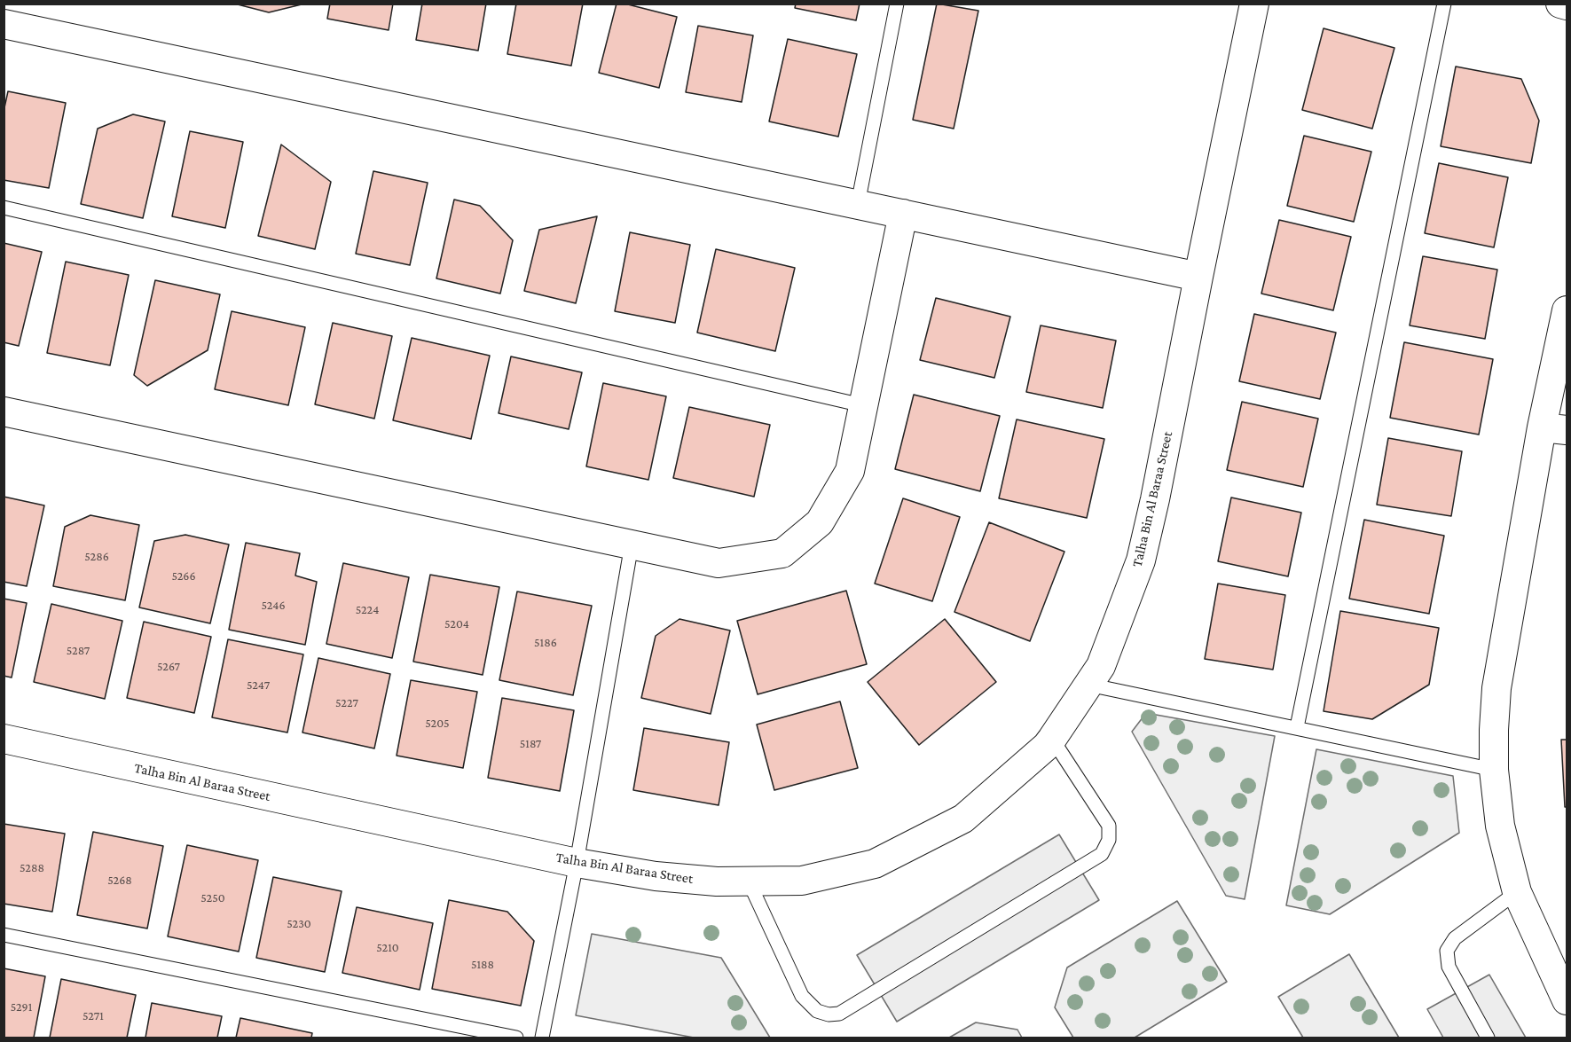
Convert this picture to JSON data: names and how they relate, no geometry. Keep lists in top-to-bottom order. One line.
{"streets":{"street":["Talha Bin Al Baraa Street"]},"house_numbers":["5286","5266","5246","5224","5204","5186","5287","5267","5247","5227","5205","5187","5288","5268","5250","5230","5210","5188","5291","5271"]}
